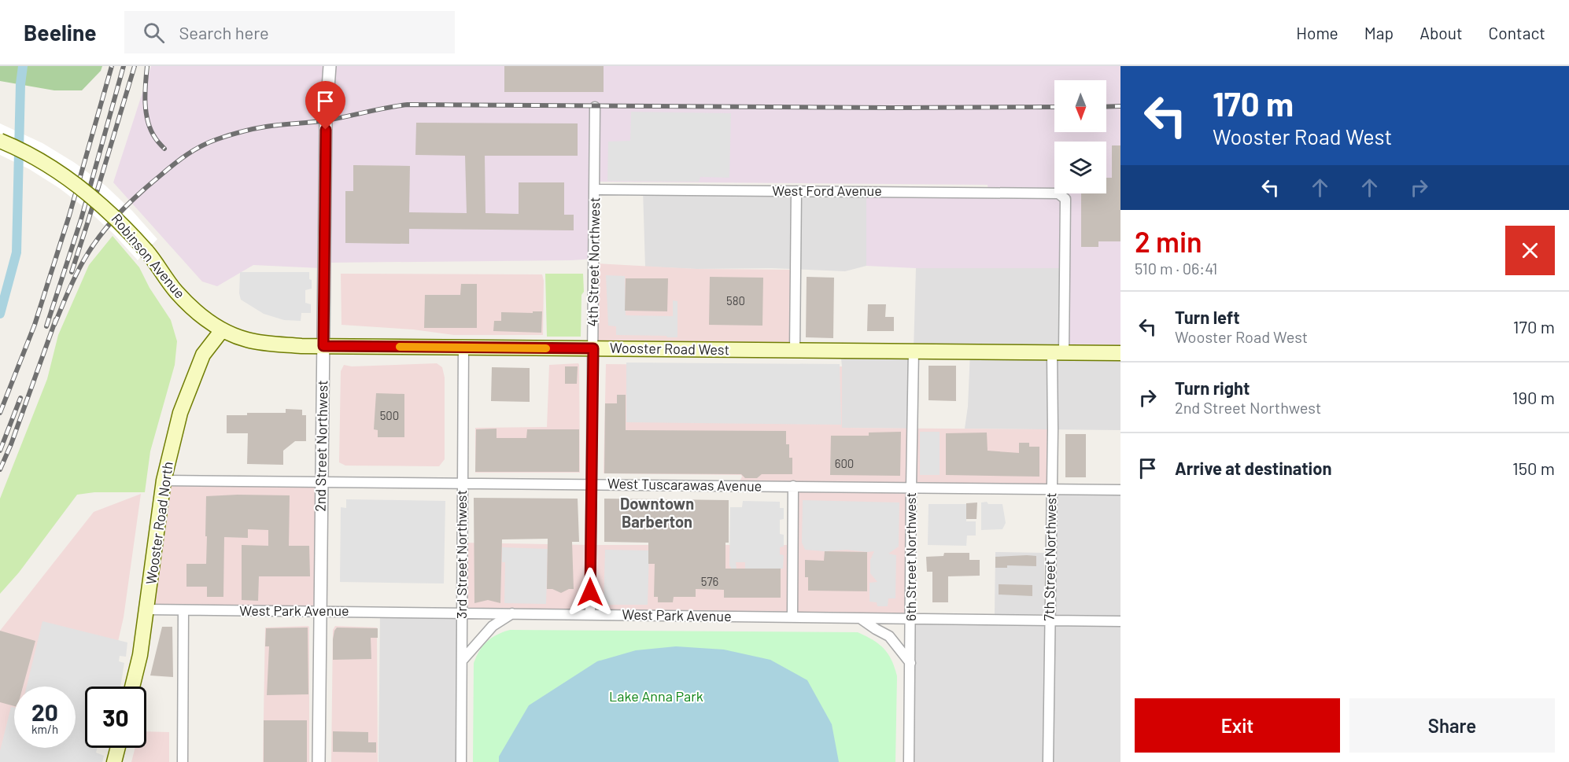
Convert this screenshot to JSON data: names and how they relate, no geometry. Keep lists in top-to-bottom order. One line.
{"streets":{"main road":["Robinson Avenue","Wooster Road West","Wooster Road North"],"street":["West Ford Avenue","4th Street Northwest","2nd Street Northwest","West Tuscarawas Avenue","3rd Street Northwest","6th Street Northwest","7th Street Northwest","West Park Avenue"]},"crossings":[["West Ford Avenue","4th Street Northwest"],["Robinson Avenue","Wooster Road West"],["Robinson Avenue","Wooster Road North"],["4th Street Northwest","Wooster Road West"],["4th Street Northwest","West Tuscarawas Avenue"],["4th Street Northwest","West Park Avenue"],["Wooster Road West","2nd Street Northwest"],["Wooster Road West","Wooster Road North"],["Wooster Road West","3rd Street Northwest"],["Wooster Road West","6th Street Northwest"],["Wooster Road West","7th Street Northwest"],["2nd Street Northwest","West Tuscarawas Avenue"],["2nd Street Northwest","West Park Avenue"],["West Tuscarawas Avenue","Wooster Road North"],["West Tuscarawas Avenue","3rd Street Northwest"],["West Tuscarawas Avenue","6th Street Northwest"],["West Tuscarawas Avenue","7th Street Northwest"],["Wooster Road North","West Park Avenue"],["3rd Street Northwest","West Park Avenue"],["6th Street Northwest","West Park Avenue"],["7th Street Northwest","West Park Avenue"]],"districts":["Downtown Barberton"],"parks":["Lake Anna Park"],"house_numbers":["580","500","600","576"],"north":"bottom","page":{"header":"Beeline","search":"Search here","nav":["Home","Map","About","Contact"],"turn":["170 m","Wooster Road West"],"heading":["2 min","510 m · 06:41"],"list":[{"name":"Turn left","note":"Wooster Road West","value":"170 m"},{"name":"Turn right","note":"2nd Street Northwest","value":"190 m"},{"name":"Arrive at destination","value":"150 m"}],"speed":"20 km/h","limit":"30","buttons":["Exit","Share"]}}
